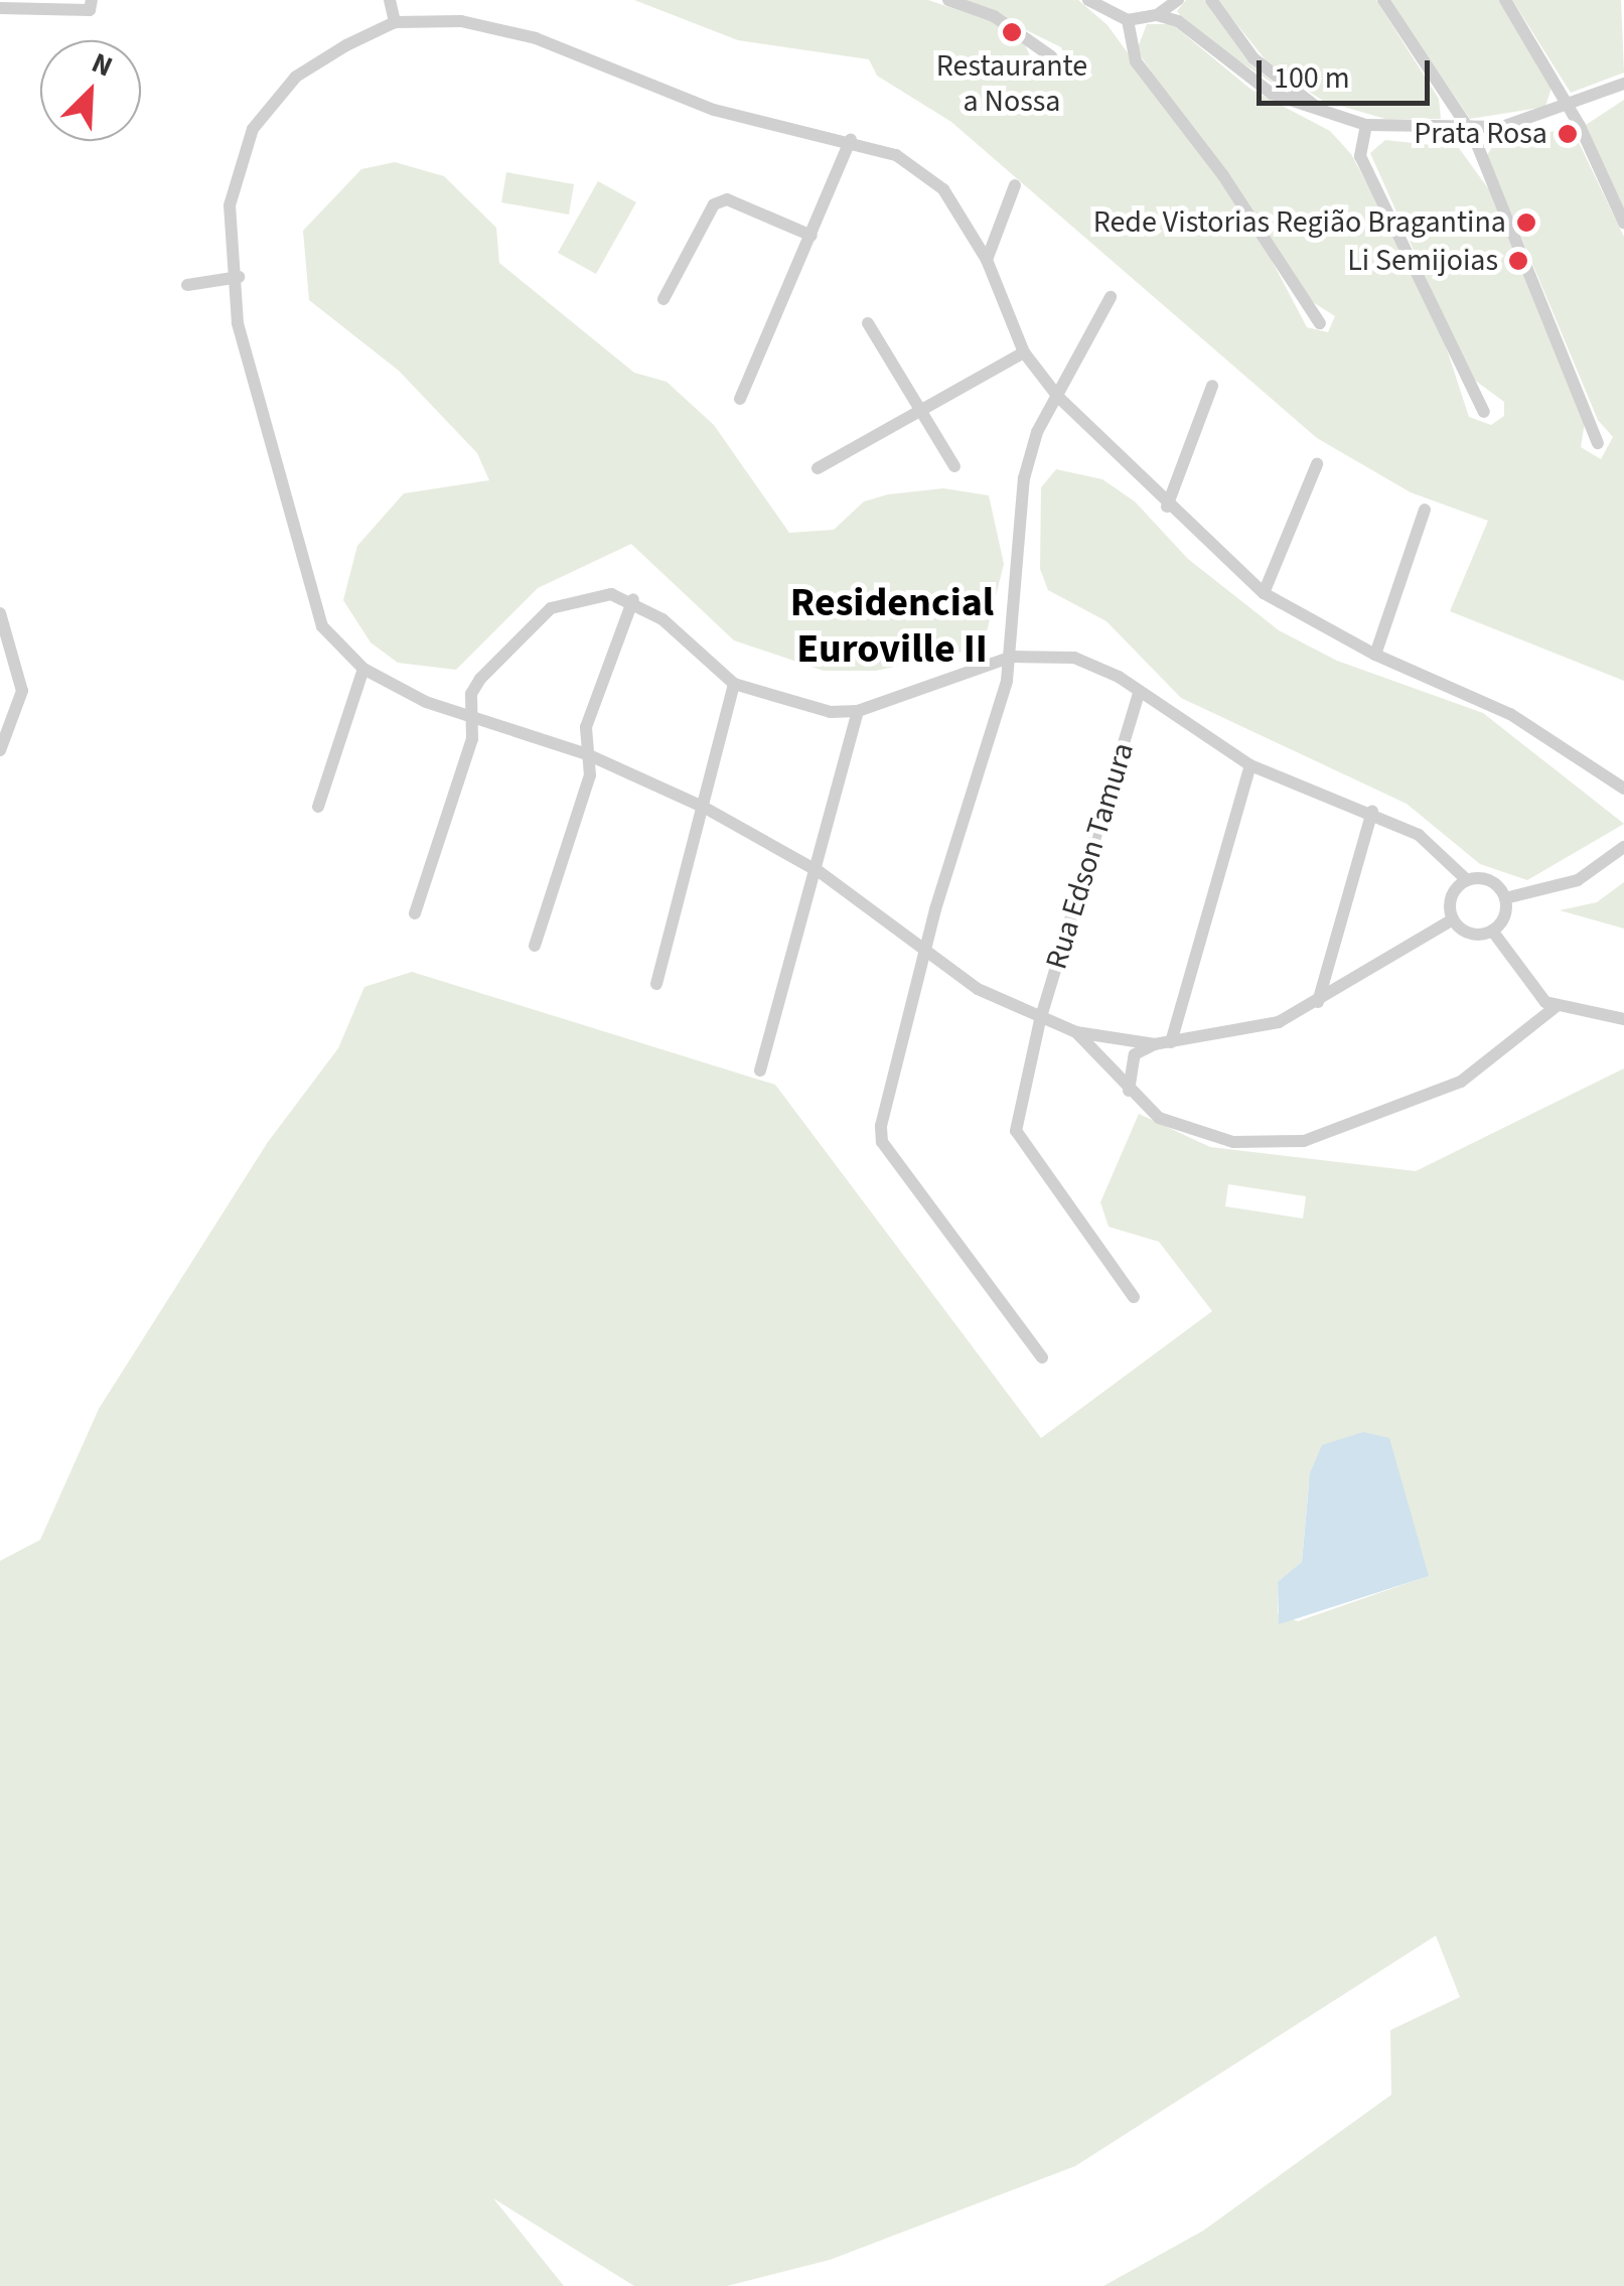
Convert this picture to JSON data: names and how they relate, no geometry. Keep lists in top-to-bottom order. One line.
{"streets":{"street":["Rua Edson Tamura"]},"districts":["Residencial Euroville II"],"places":["Restaurante a Nossa","Prata Rosa","Rede Vistorias Região Bragantina","Li Semijoias"],"scale_bar":"100 m","north":"top right"}
